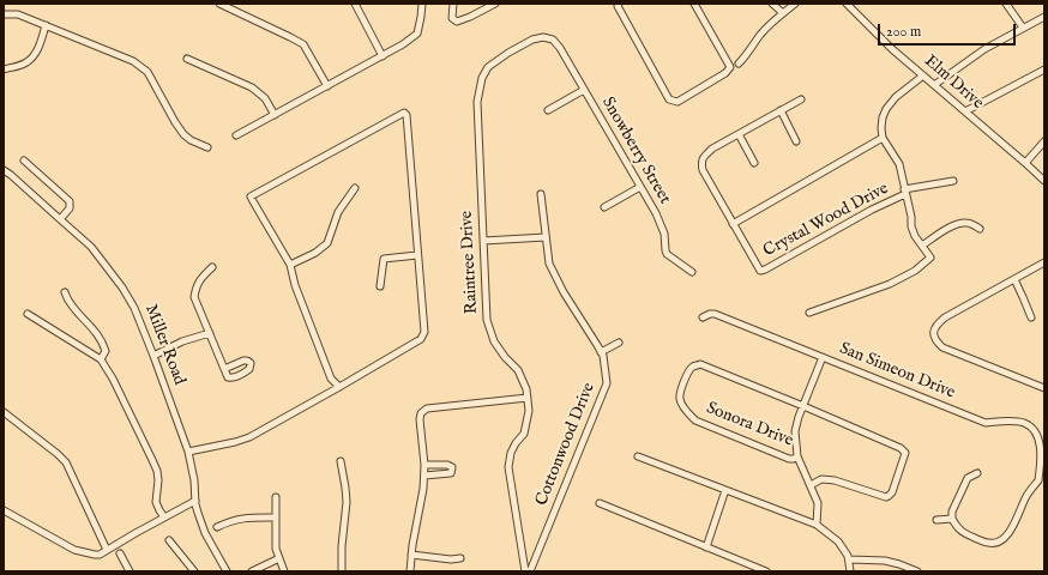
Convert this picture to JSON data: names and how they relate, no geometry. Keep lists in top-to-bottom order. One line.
{"streets":{"street":["Elm Drive","Snowberry Street","Crystal Wood Drive","Raintree Drive","Miller Road","San Simeon Drive","Sonora Drive","Cottonwood Drive"]},"crossings":[["Snowberry Street","Raintree Drive"]],"scale_bar":"200 m"}
